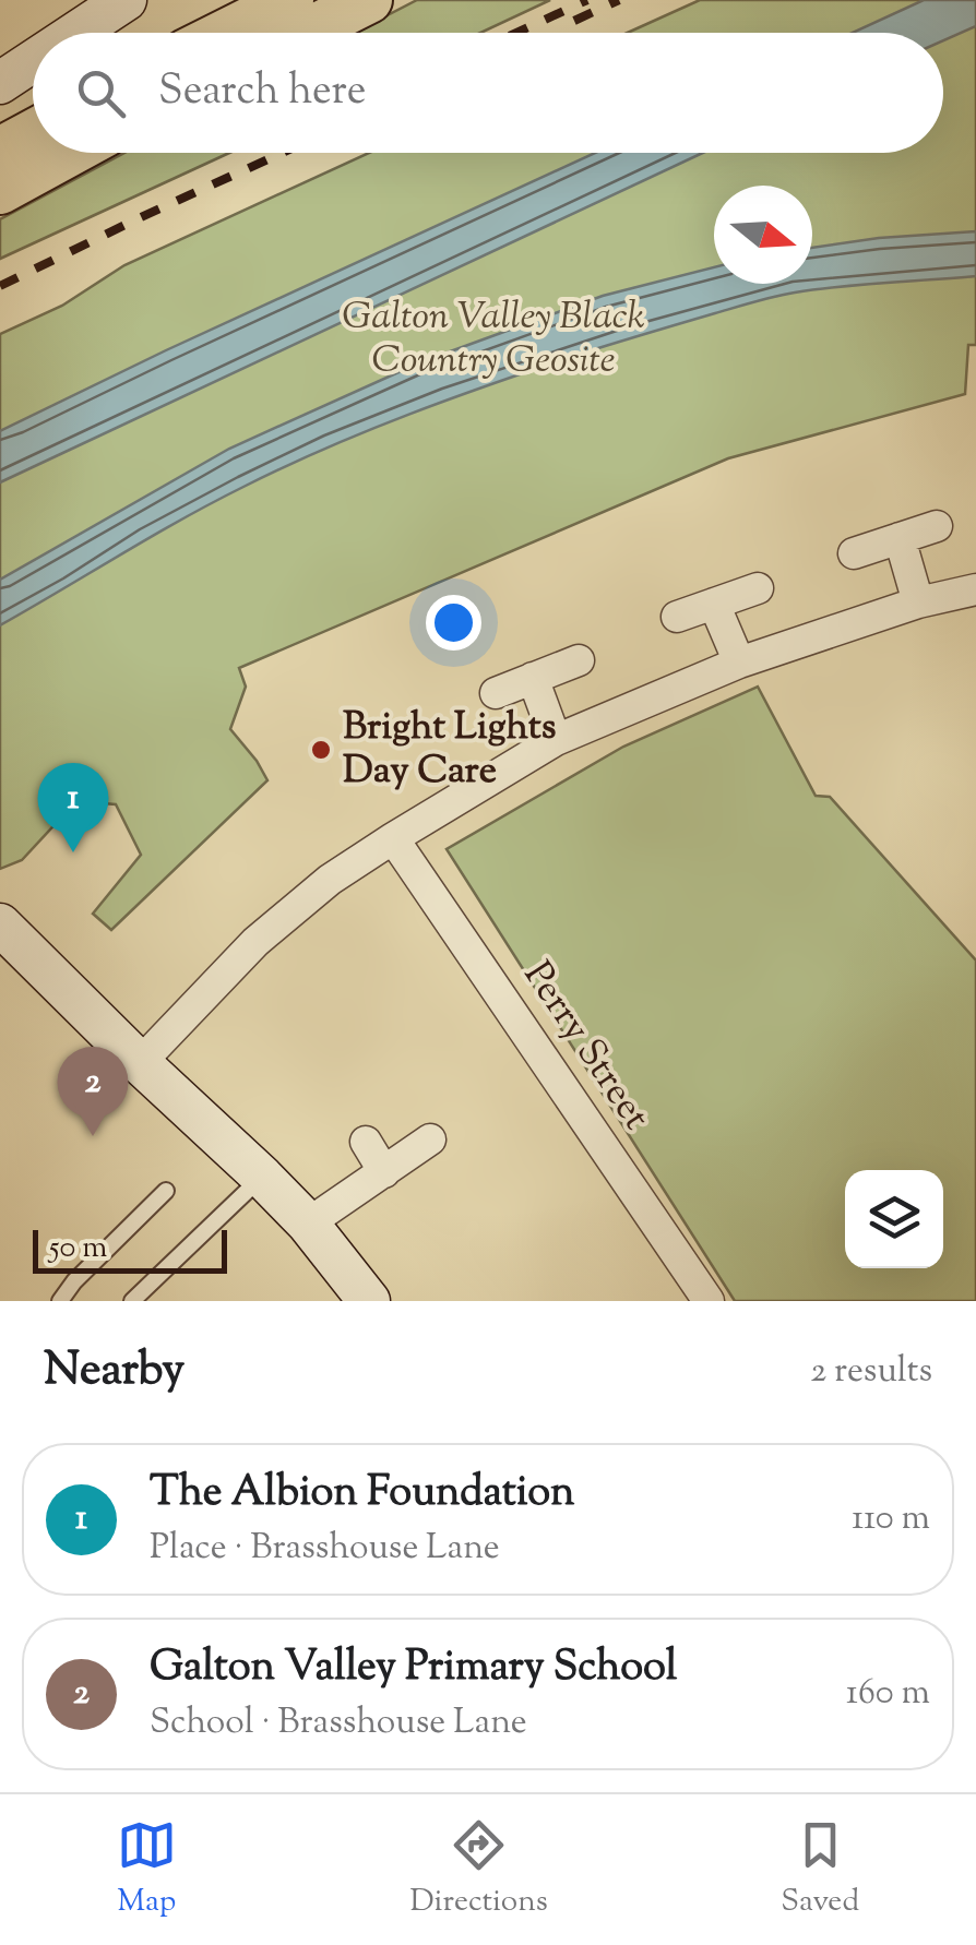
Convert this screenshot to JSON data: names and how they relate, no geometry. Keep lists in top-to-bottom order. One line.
{"streets":{"street":["Perry Street"]},"parks":["Galton Valley Black Country Geosite"],"places":["Bright Lights Day Care"],"scale_bar":"50 m","north":"right","page":{"search":"Search here","pins":["1","2"],"scale":"50 m","heading":["Nearby","2 results"],"list":[{"mark":"1","name":"The Albion Foundation","note":"Place · Brasshouse Lane","value":"110 m"},{"mark":"2","name":"Galton Valley Primary School","note":"School · Brasshouse Lane","value":"160 m"}],"nav":["Map","Directions","Saved"]}}
